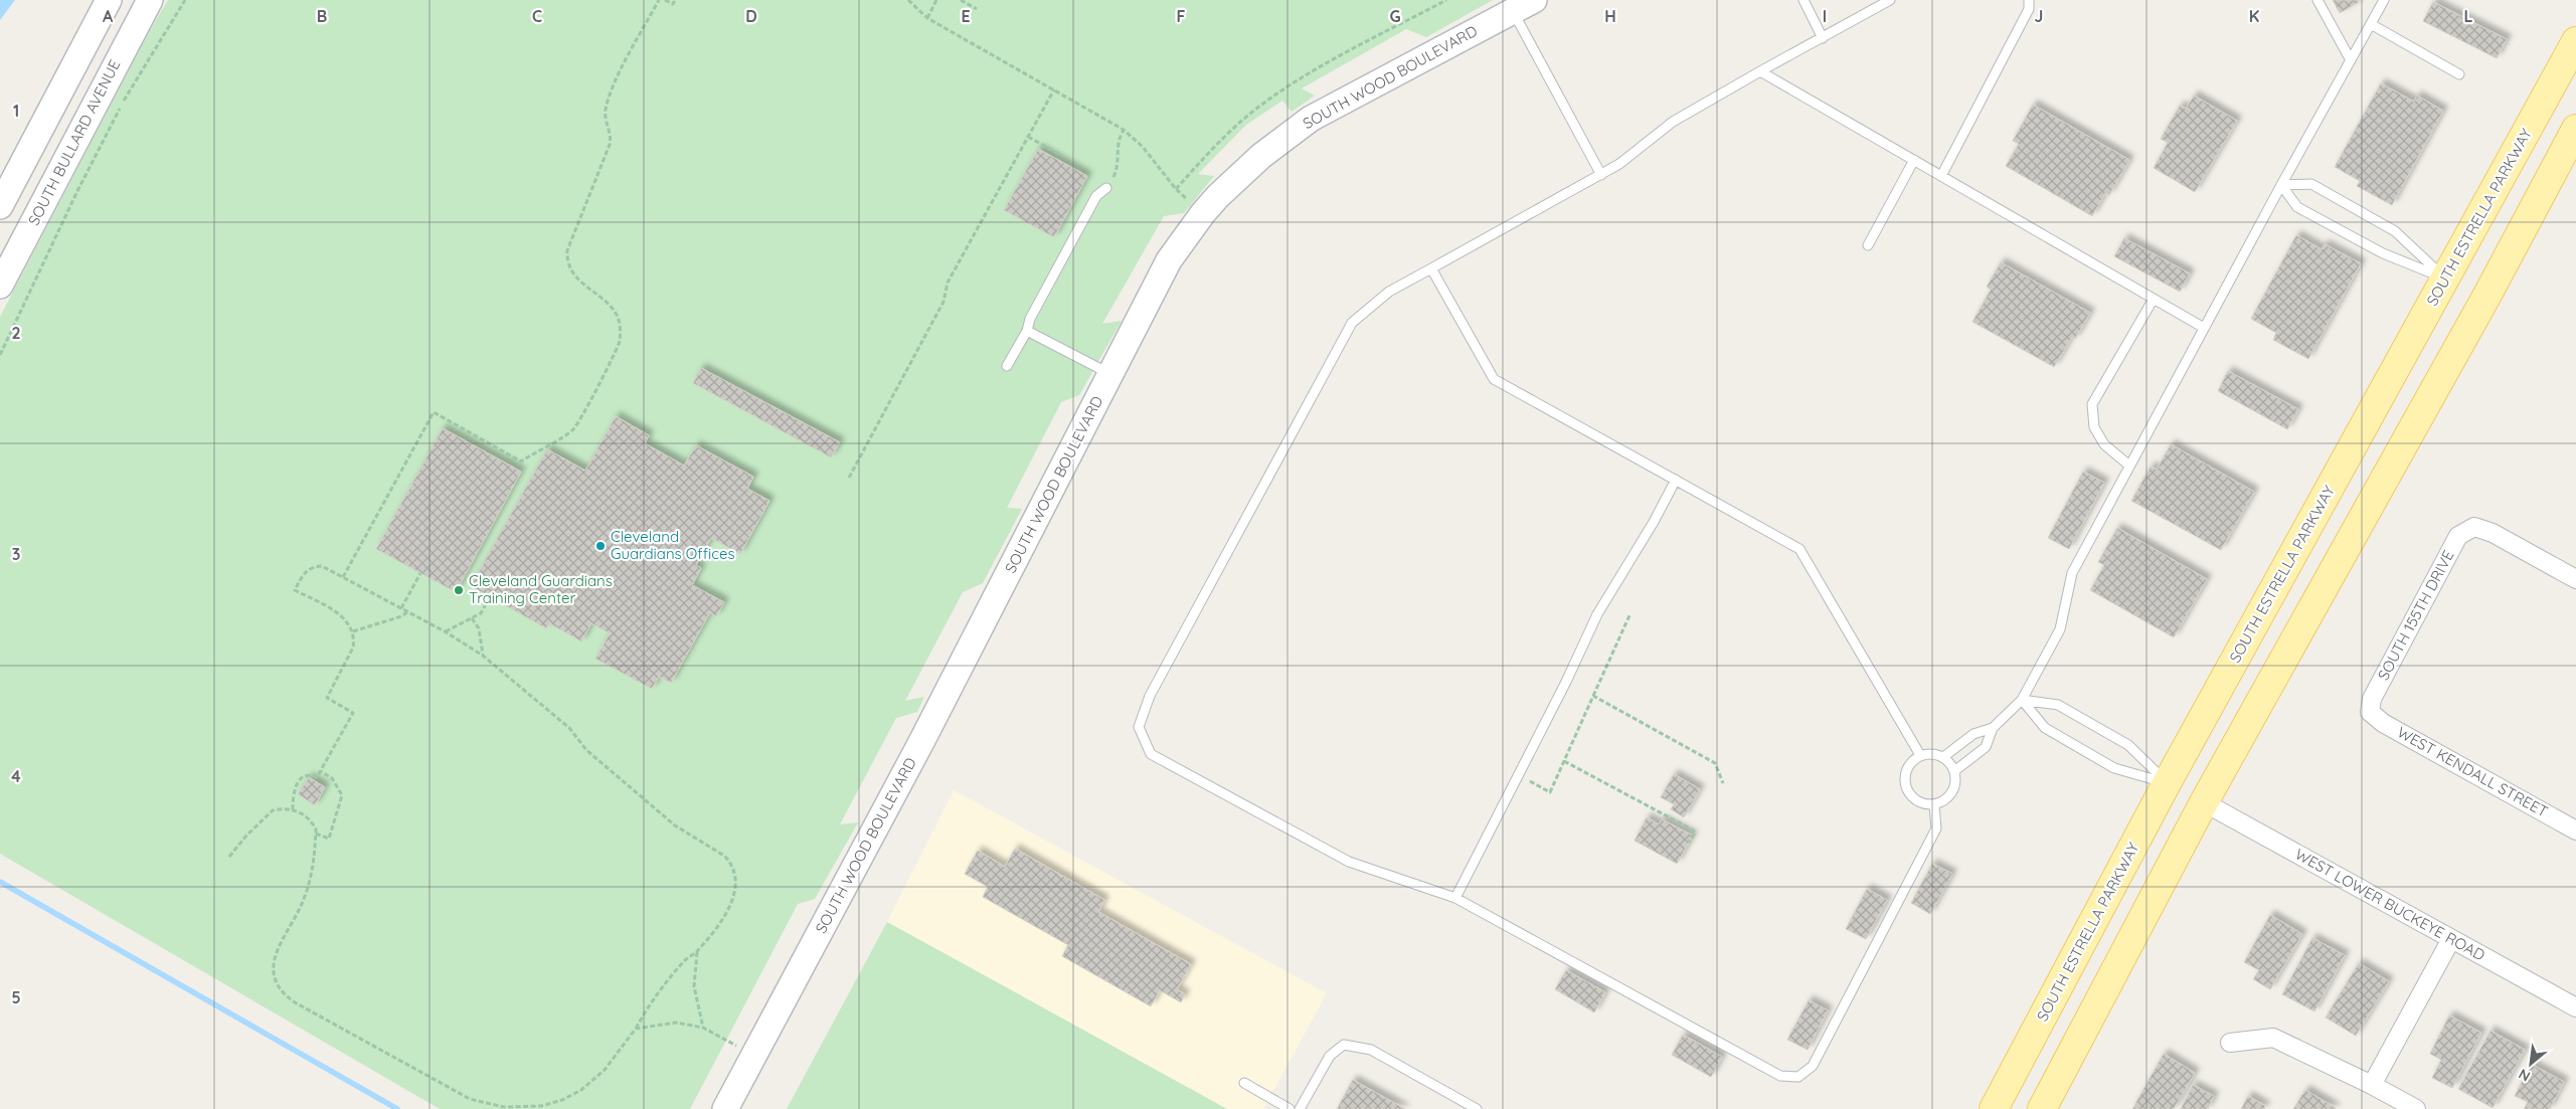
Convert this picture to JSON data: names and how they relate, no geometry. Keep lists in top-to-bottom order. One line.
{"streets":{"main road":["SOUTH ESTRELLA PARKWAY"],"street":["SOUTH WOOD BOULEVARD","SOUTH BULLARD AVENUE","SOUTH 155TH DRIVE","WEST KENDALL STREET","WEST LOWER BUCKEYE ROAD"]},"crossings":[["SOUTH 155TH DRIVE","WEST KENDALL STREET"]],"places":["Cleveland Guardians Offices","Cleveland Guardians Training Center"],"north":"bottom left","grid":{"columns":["A","B","C","D","E","F","G","H","I","J","K","L"],"rows":["1","2","3","4","5"]}}
